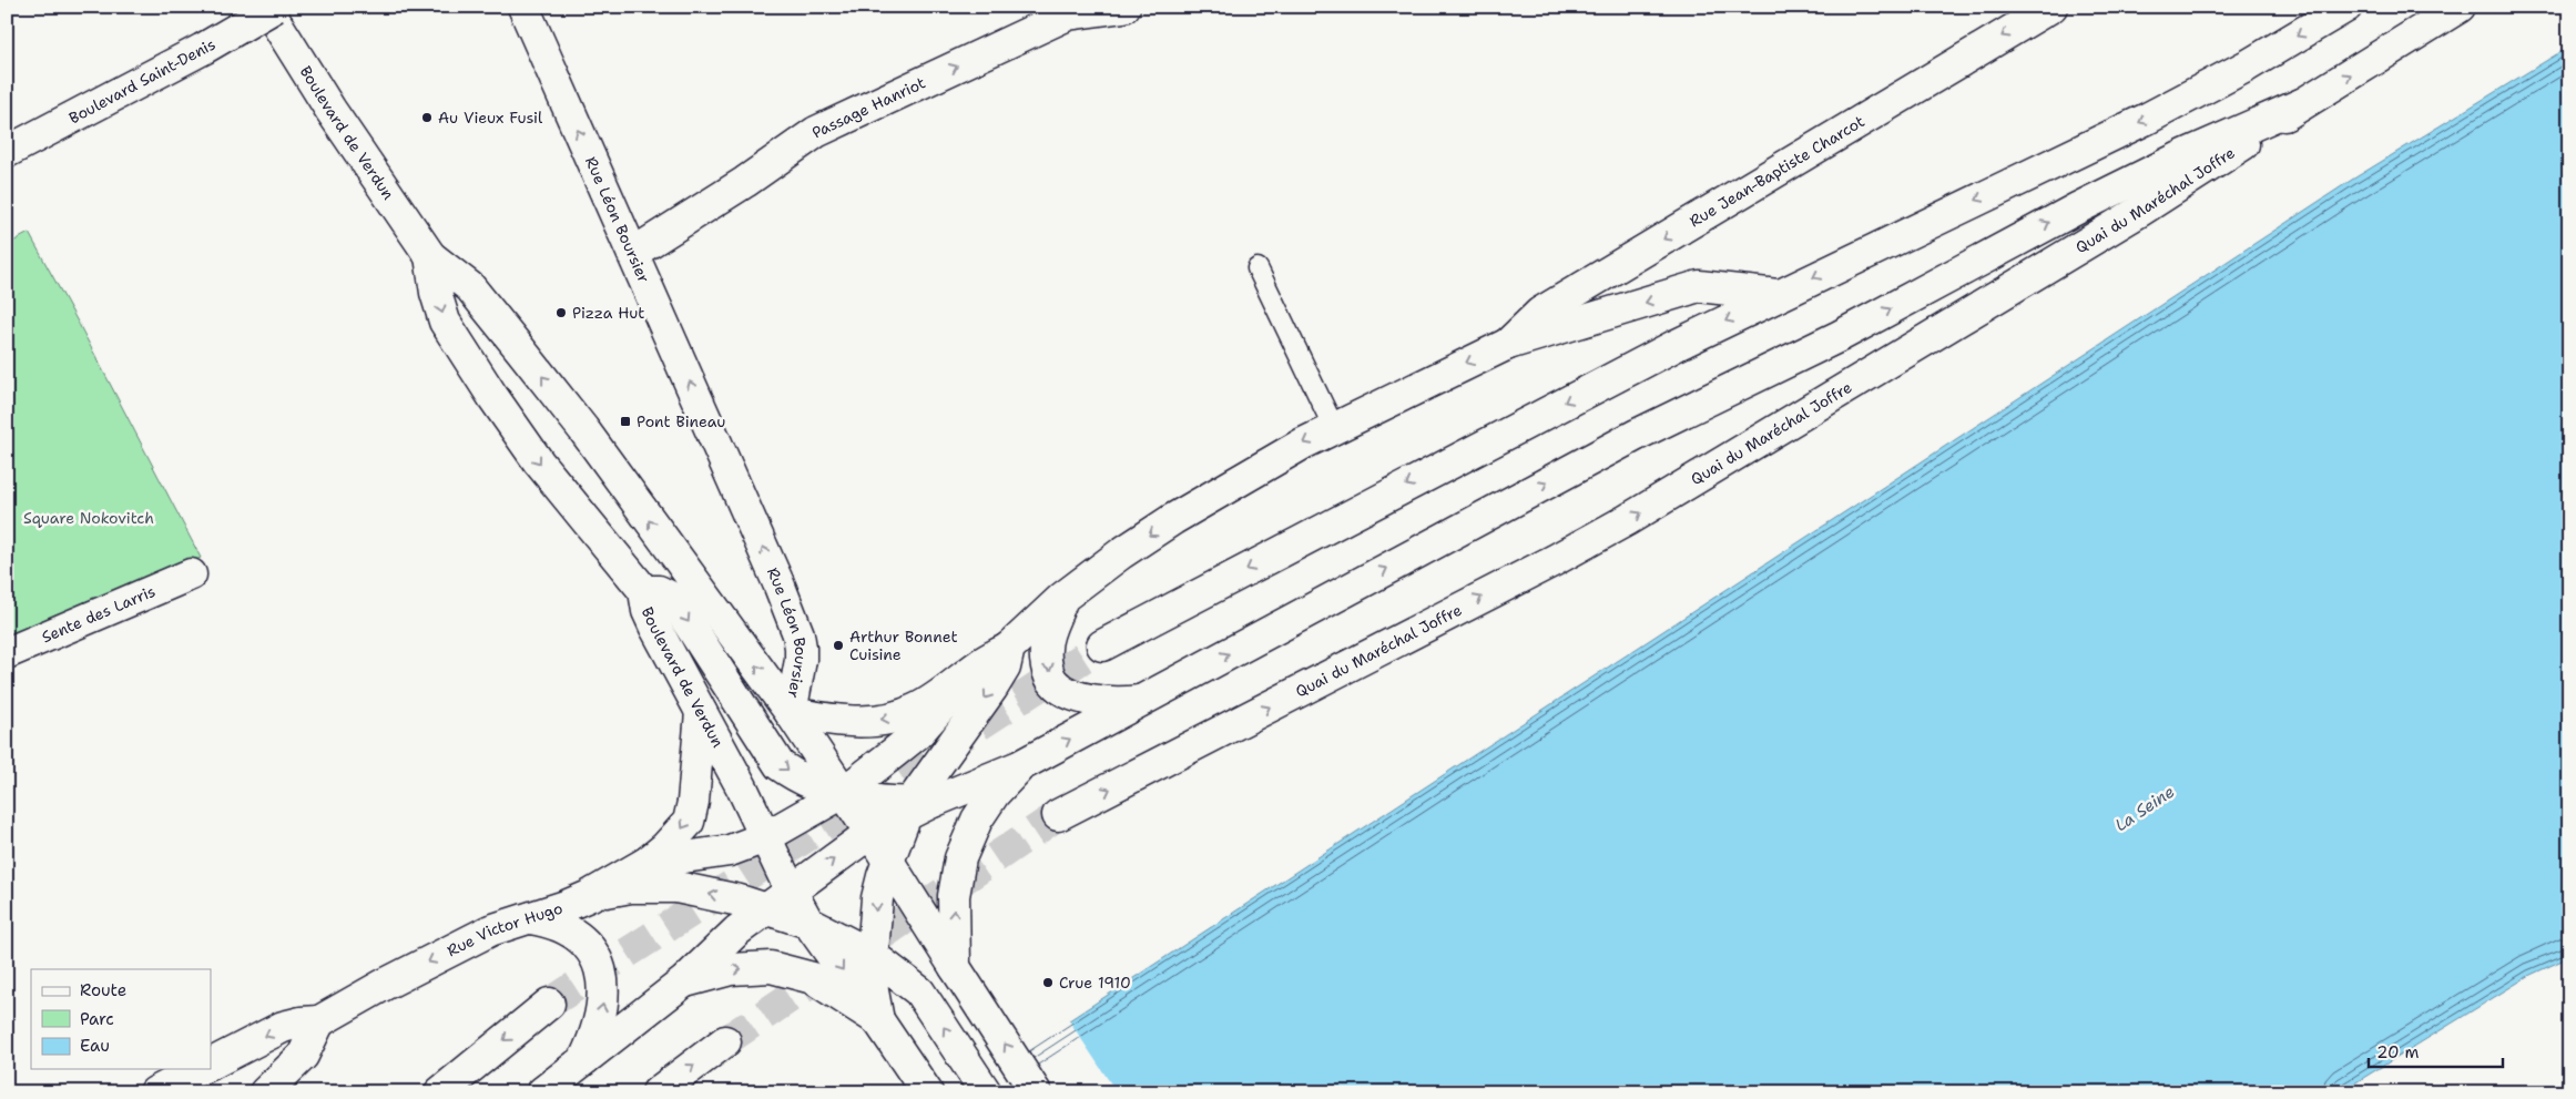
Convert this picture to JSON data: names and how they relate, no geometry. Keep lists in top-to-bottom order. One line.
{"streets":{"main road":["Boulevard Saint-Denis","Passage Hanriot","Boulevard de Verdun","Rue Jean-Baptiste Charcot","Quai du Maréchal Joffre","Rue Léon Boursier","Sente des Larris","Rue Victor Hugo"]},"crossings":[["Passage Hanriot","Rue Léon Boursier"],["Boulevard de Verdun","Rue Léon Boursier"],["Boulevard de Verdun","Rue Victor Hugo"]],"one_way":["Passage Hanriot","Rue Léon Boursier"],"water":["La Seine"],"parks":["Square Nokovitch"],"places":{"other":["Au Vieux Fusil","Pizza Hut","Arthur Bonnet Cuisine","Crue 1910"],"transit":["Pont Bineau"]},"legend":["Route","Parc","Eau"],"scale_bar":"20 m"}
